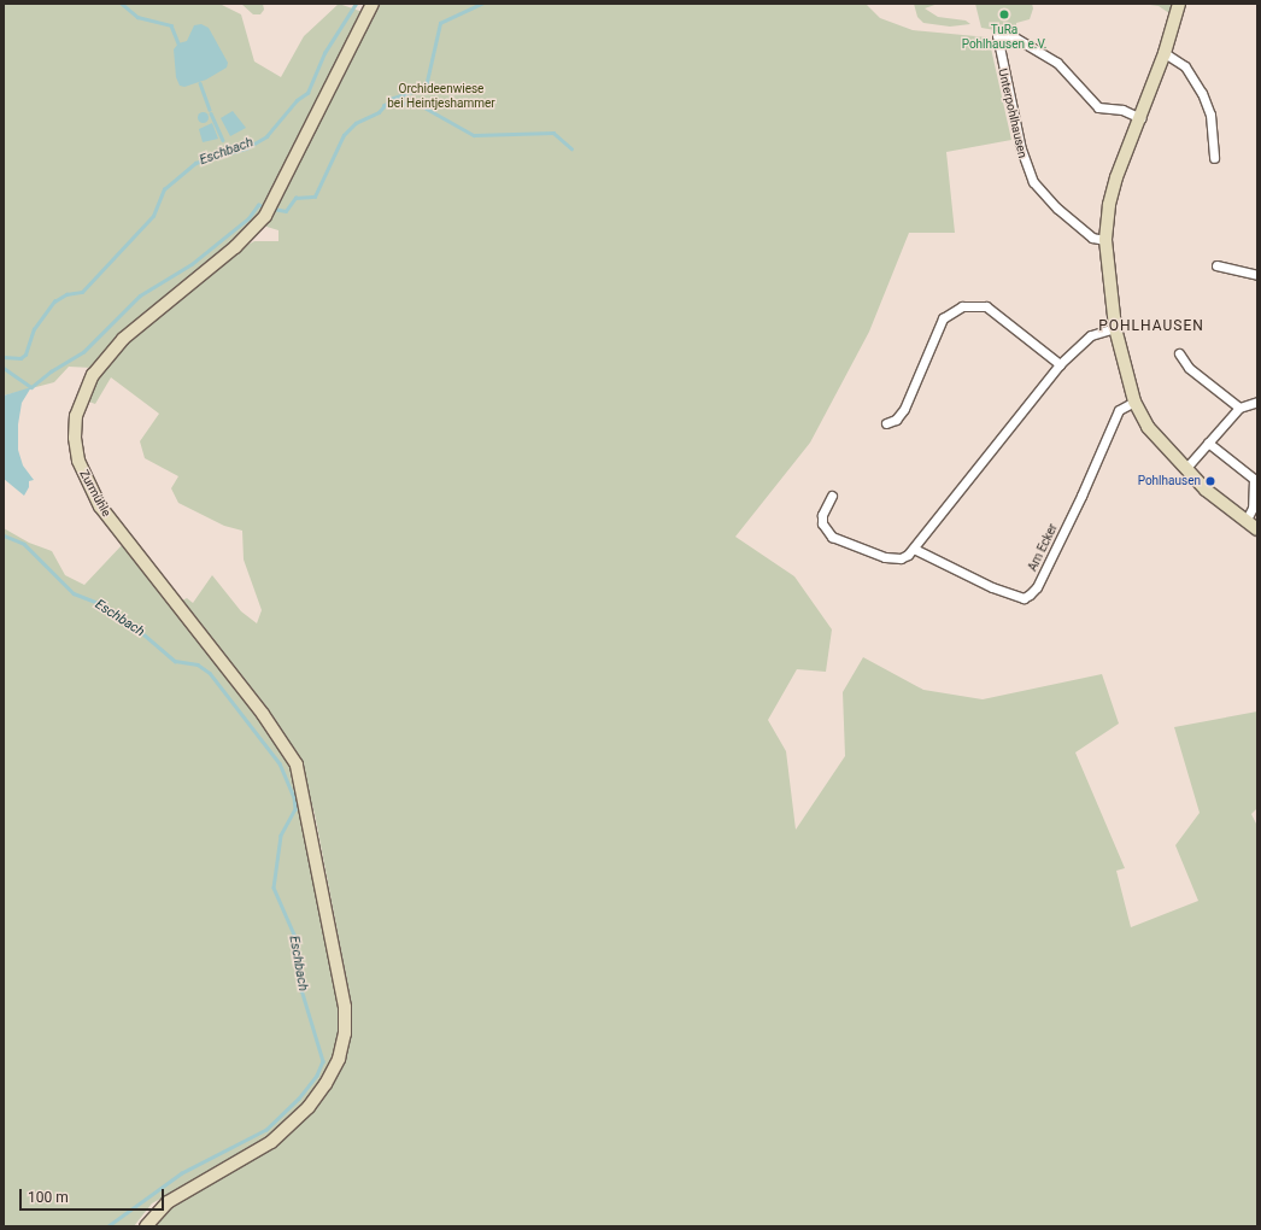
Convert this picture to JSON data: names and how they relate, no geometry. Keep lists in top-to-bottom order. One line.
{"streets":{"main road":["Zurmühle"],"street":["Unterpohlhausen","Am Ecker"]},"districts":["POHLHAUSEN"],"water":["Eschbach"],"parks":["Orchideenwiese bei Heintjeshammer"],"places":["TuRa Pohlhausen e.V.","Pohlhausen"],"scale_bar":"100 m"}
